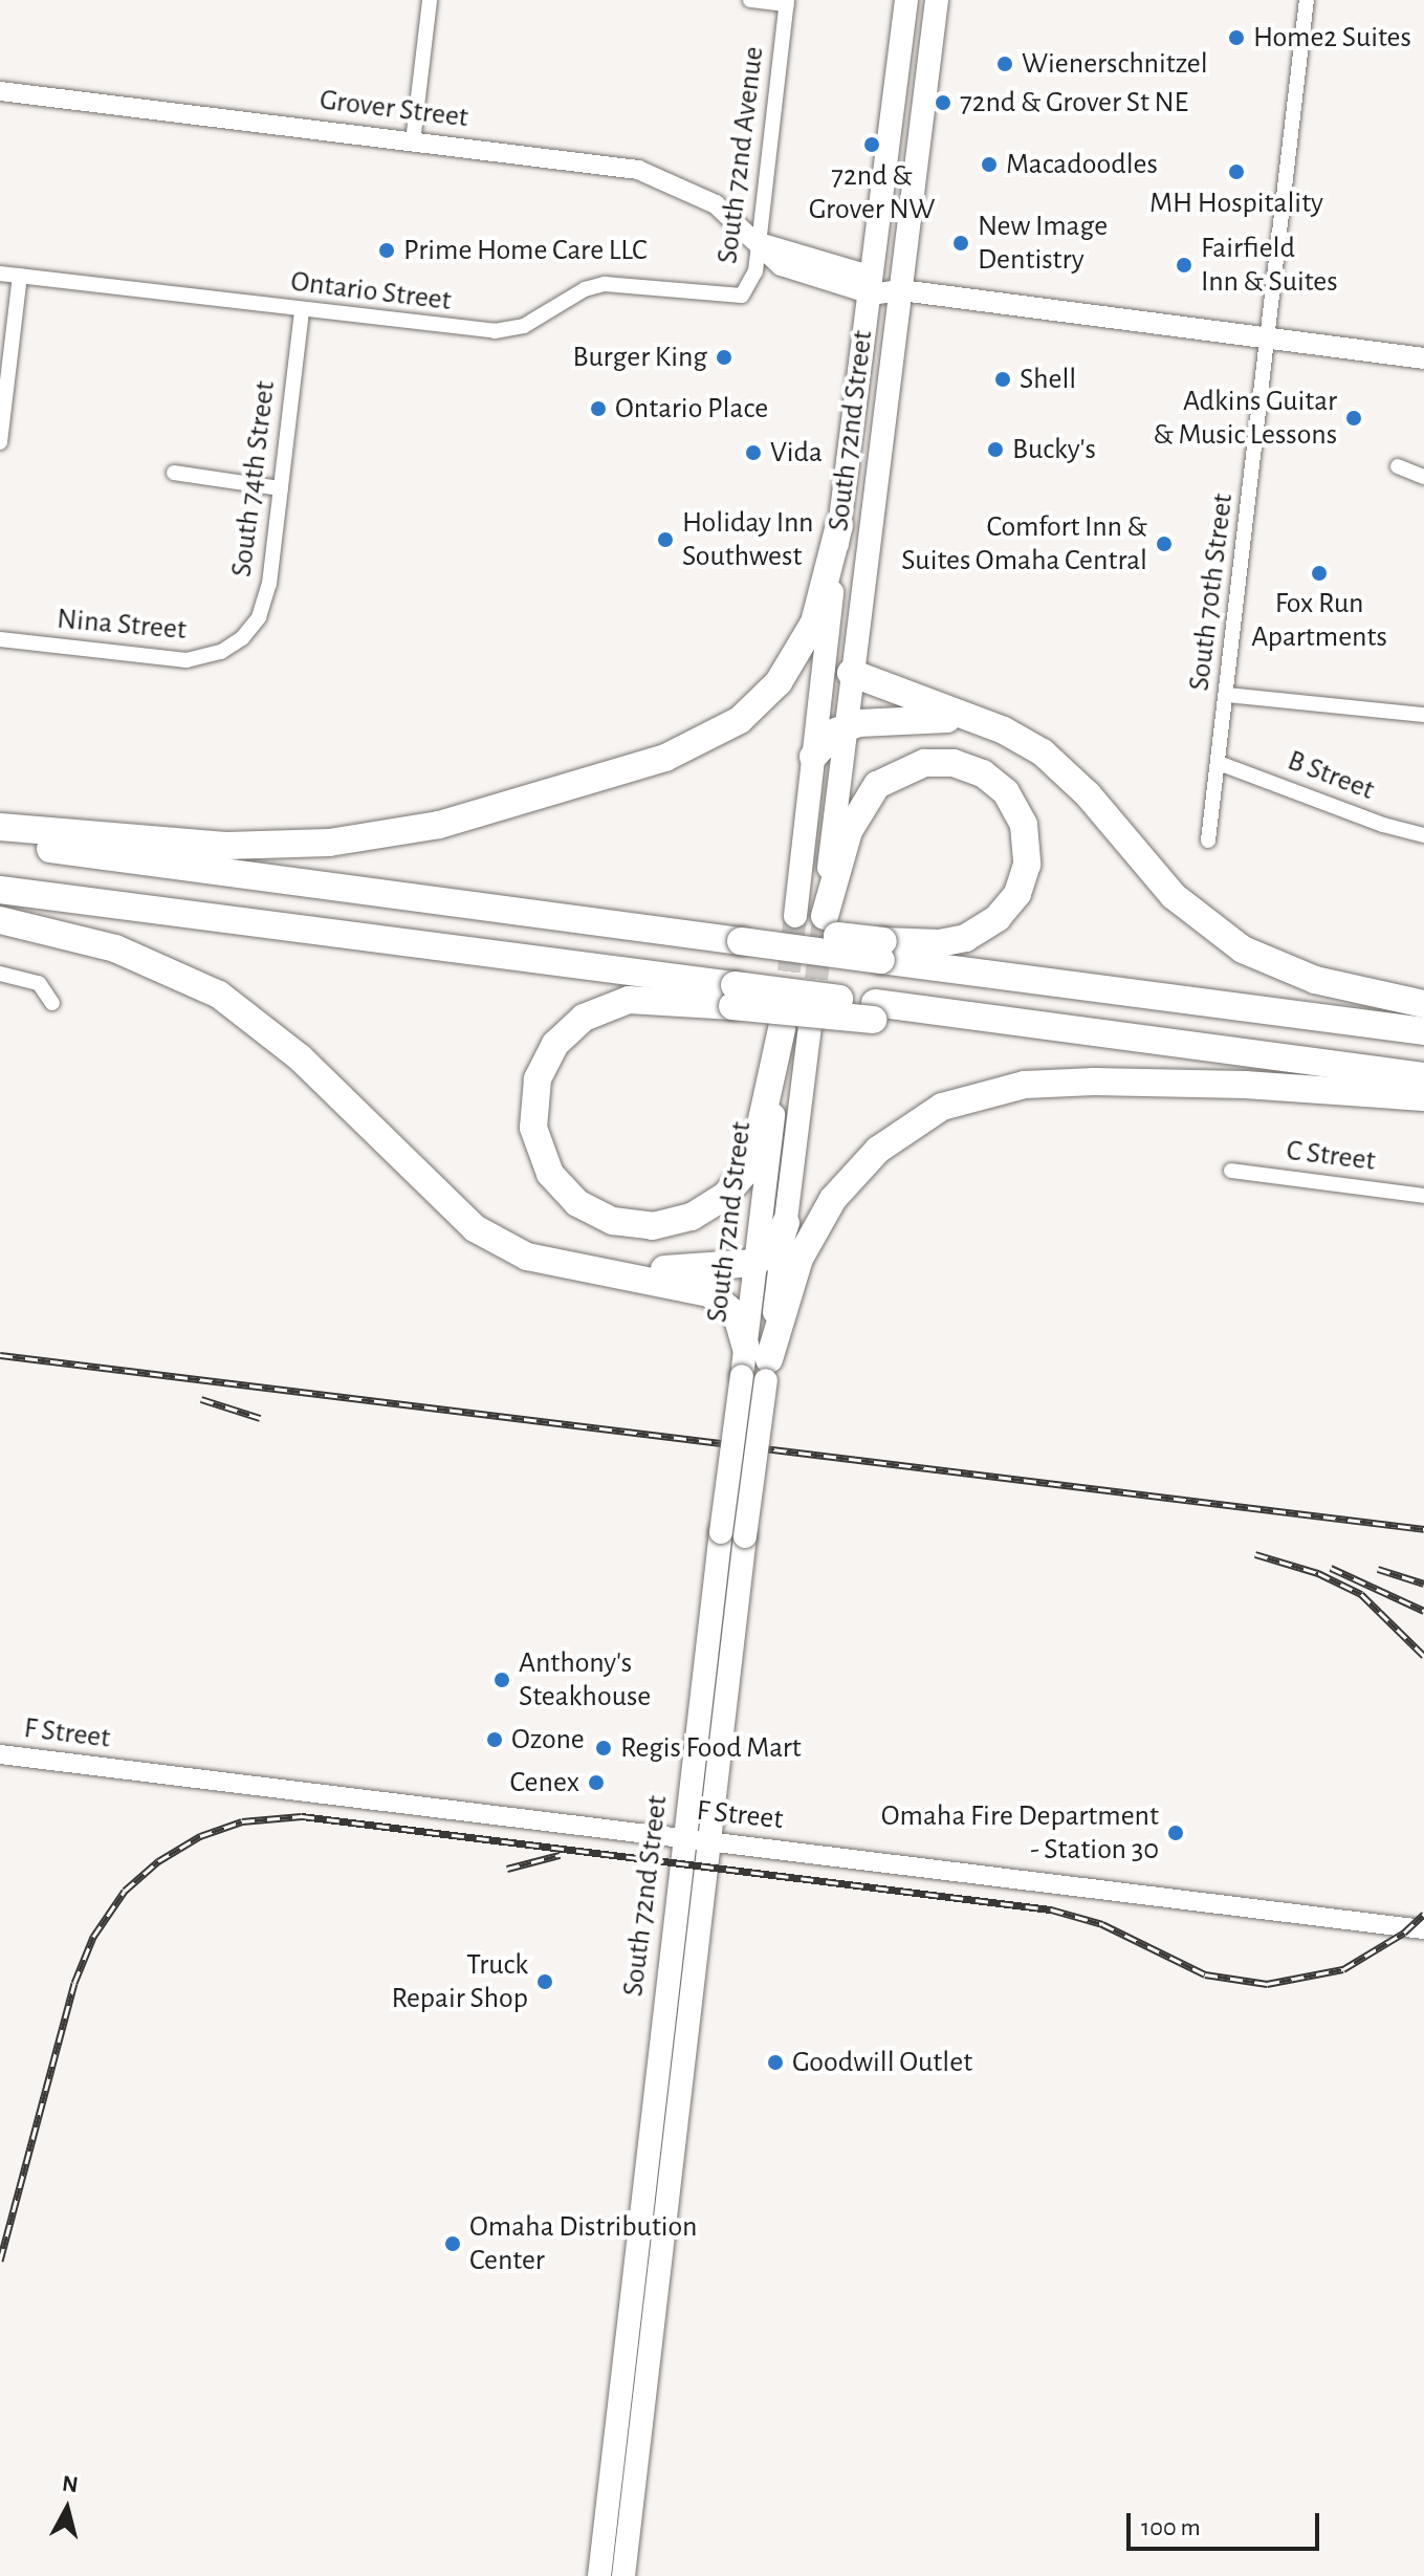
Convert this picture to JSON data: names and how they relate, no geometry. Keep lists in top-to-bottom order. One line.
{"streets":{"main road":["Grover Street","South 72nd Street"],"street":["South 72nd Avenue","Ontario Street","South 74th Street","South 70th Street","Nina Street","B Street","C Street","F Street"]},"crossings":[["Grover Street","South 72nd Avenue"],["Grover Street","South 72nd Street"],["Grover Street","South 70th Street"],["South 72nd Avenue","Ontario Street"],["Ontario Street","South 74th Street"],["South 72nd Street","F Street"],["South 74th Street","Nina Street"],["South 70th Street","B Street"]],"places":["Home2 Suites","Wienerschnitzel","72nd & Grover St NE","72nd & Grover NW","Macadoodles","MH Hospitality","New Image Dentistry","Prime Home Care LLC","Fairfield Inn & Suites","Burger King","Shell","Ontario Place","Adkins Guitar & Music Lessons","Bucky's","Vida","Holiday Inn Southwest","Comfort Inn & Suites Omaha Central","Fox Run Apartments","Anthony's Steakhouse","Ozone","Regis Food Mart","Cenex","Omaha Fire Department - Station 30","Truck Repair Shop","Goodwill Outlet","Omaha Distribution Center"],"scale_bar":"100 m","north":"top"}
